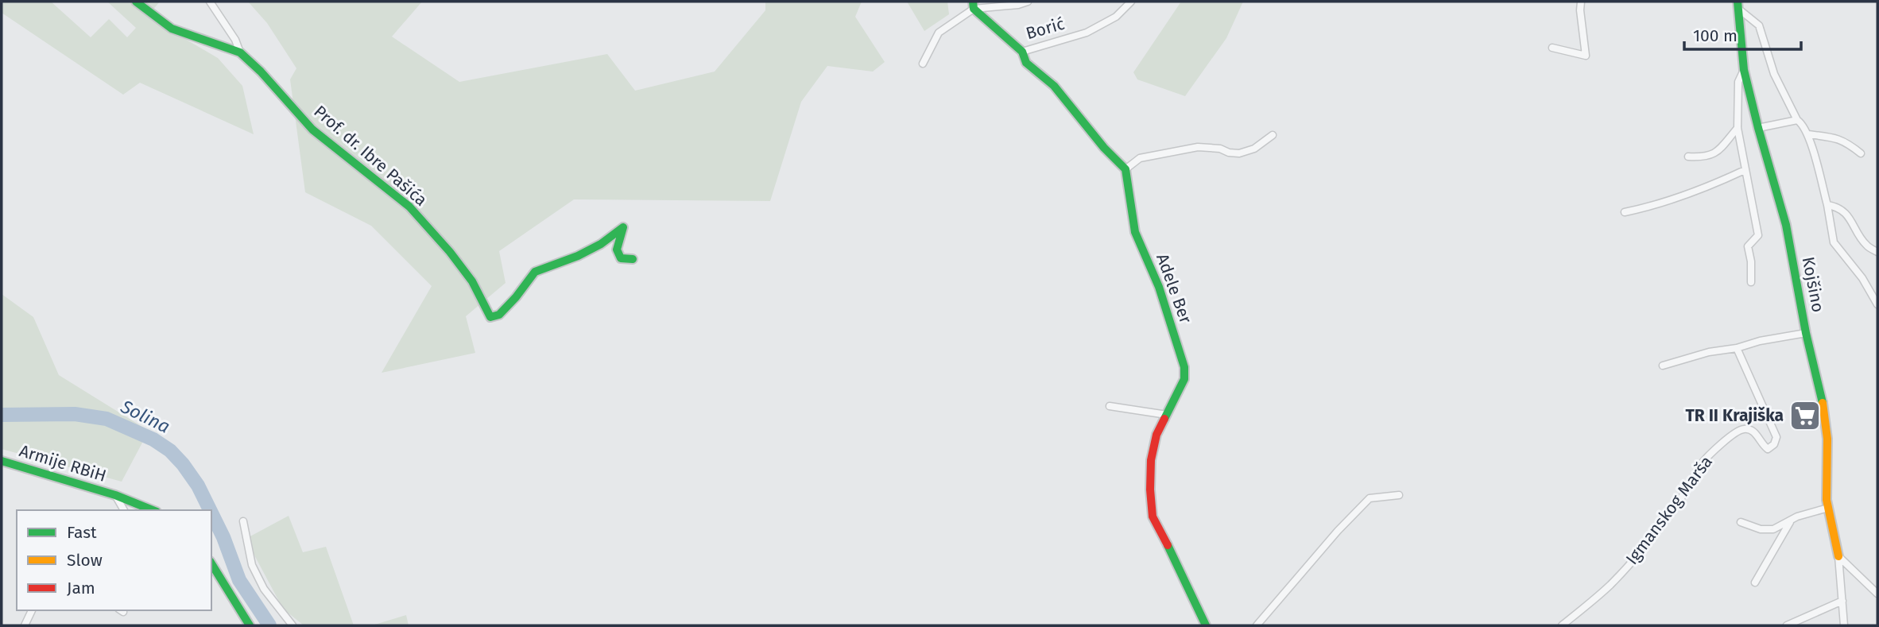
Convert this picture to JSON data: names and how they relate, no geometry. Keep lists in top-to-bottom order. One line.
{"streets":{"street":["Borić","Prof. dr. Ibre Pašića","Kojšino","Adele Ber","Armije RBiH","Igmanskog Marša"]},"water":["Solina"],"places":{"supermarket":["TR II Krajiška"]},"legend":["Fast","Slow","Jam"],"scale_bar":"100 m"}
